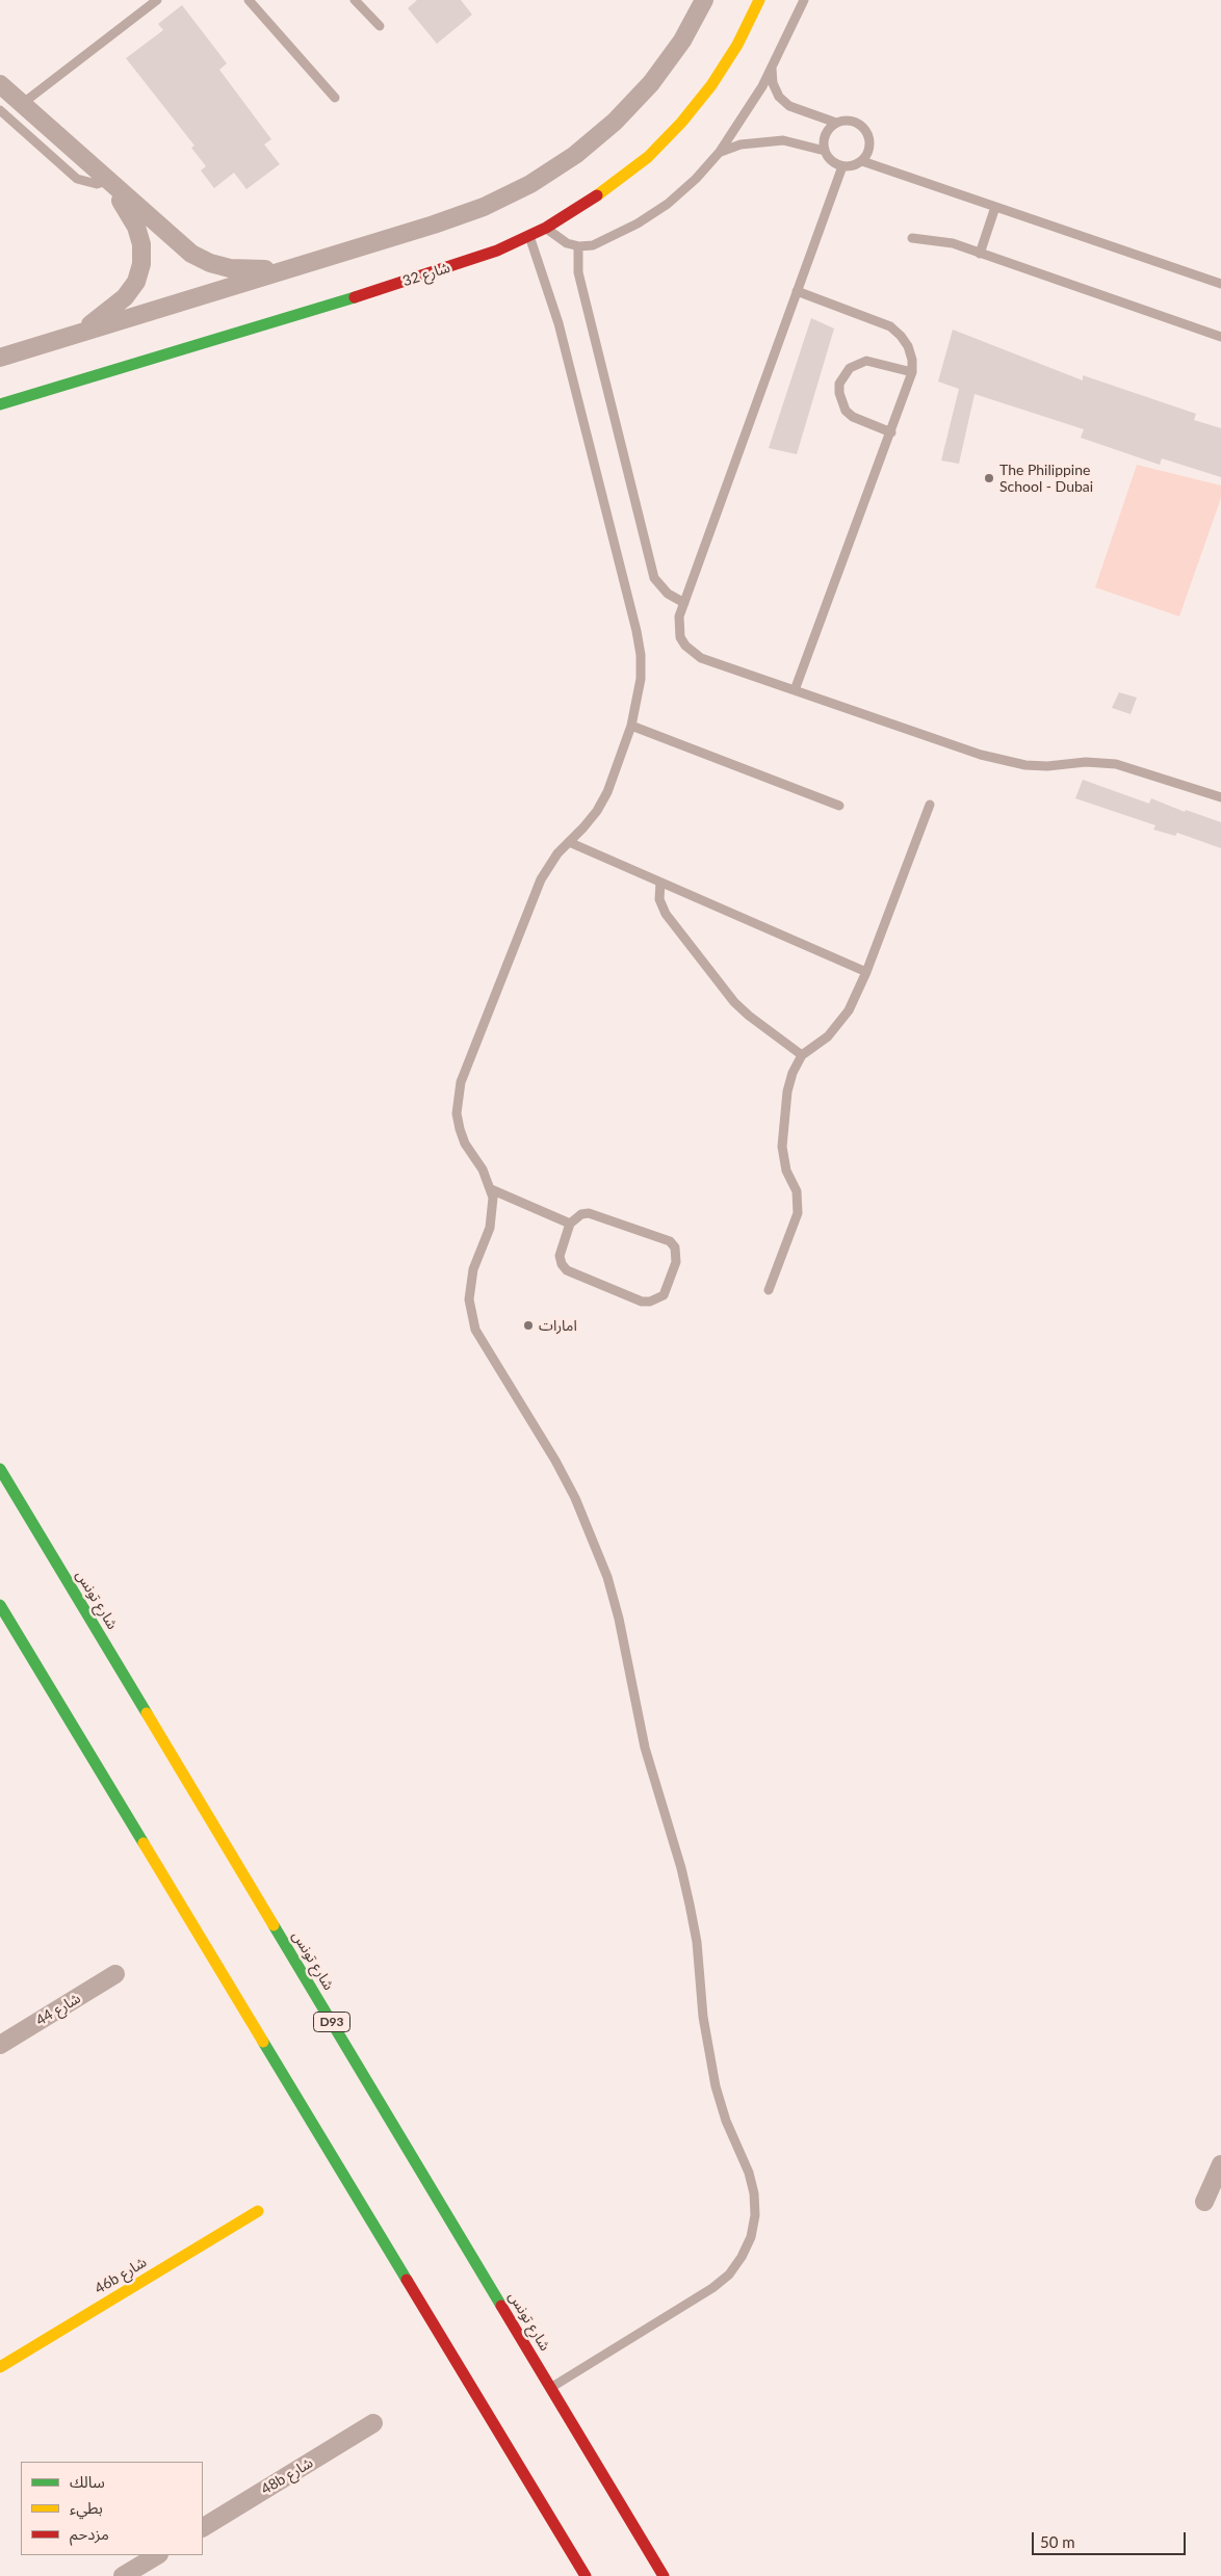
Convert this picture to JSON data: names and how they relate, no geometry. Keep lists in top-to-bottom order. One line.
{"streets":{"main road":["شارع 32","شارع تونس","D93","46b شارع"],"street":["شارع 44","48b شارع"]},"places":["The Philippine School - Dubai","امارات"],"legend":["سالك","بطيء","مزدحم"],"scale_bar":"50 m"}
